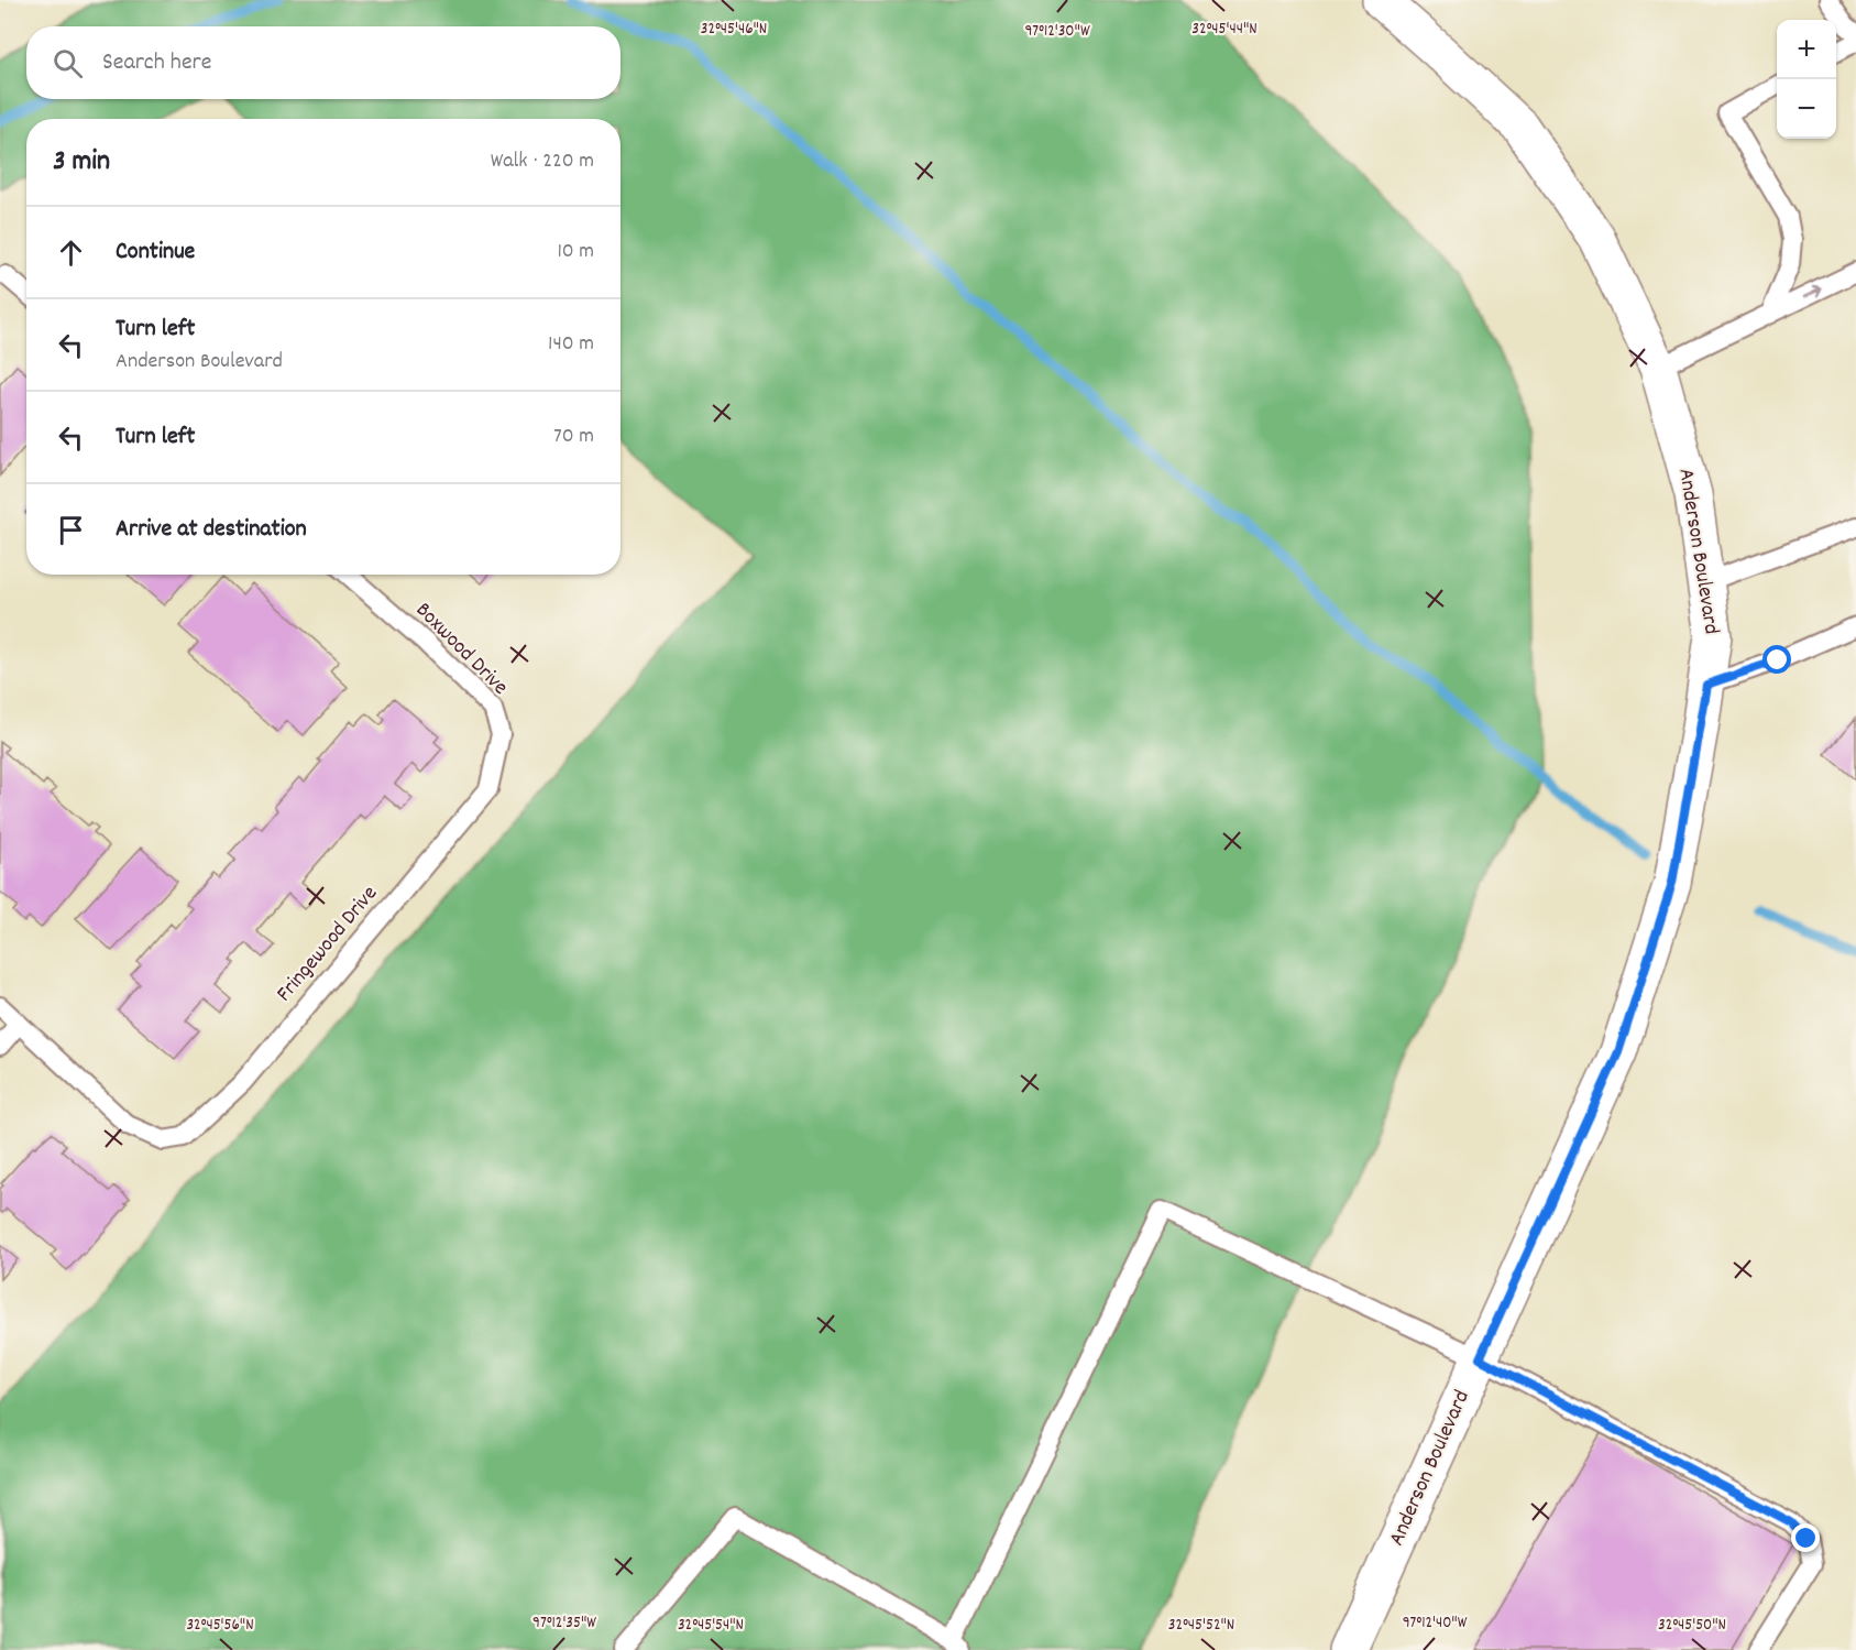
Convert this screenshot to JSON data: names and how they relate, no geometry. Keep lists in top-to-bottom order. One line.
{"streets":{"street":["Anderson Boulevard"],"lane":["Boxwood Drive","Fringewood Drive"]},"crossings":[["Boxwood Drive","Fringewood Drive"]],"page":{"map_buttons":["+","−"],"search":"Search here","heading":["3 min","Walk · 220 m"],"list":[["Continue","10 m"],["Turn left","Anderson Boulevard","140 m"],["Turn left","70 m"],"Arrive at destination"]},"coordinates":["32°45'46\"N","32°45'44\"N","97°12'30\"W","97°12'35\"W","97°12'40\"W","32°45'56\"N","32°45'54\"N","32°45'52\"N","32°45'50\"N"]}
